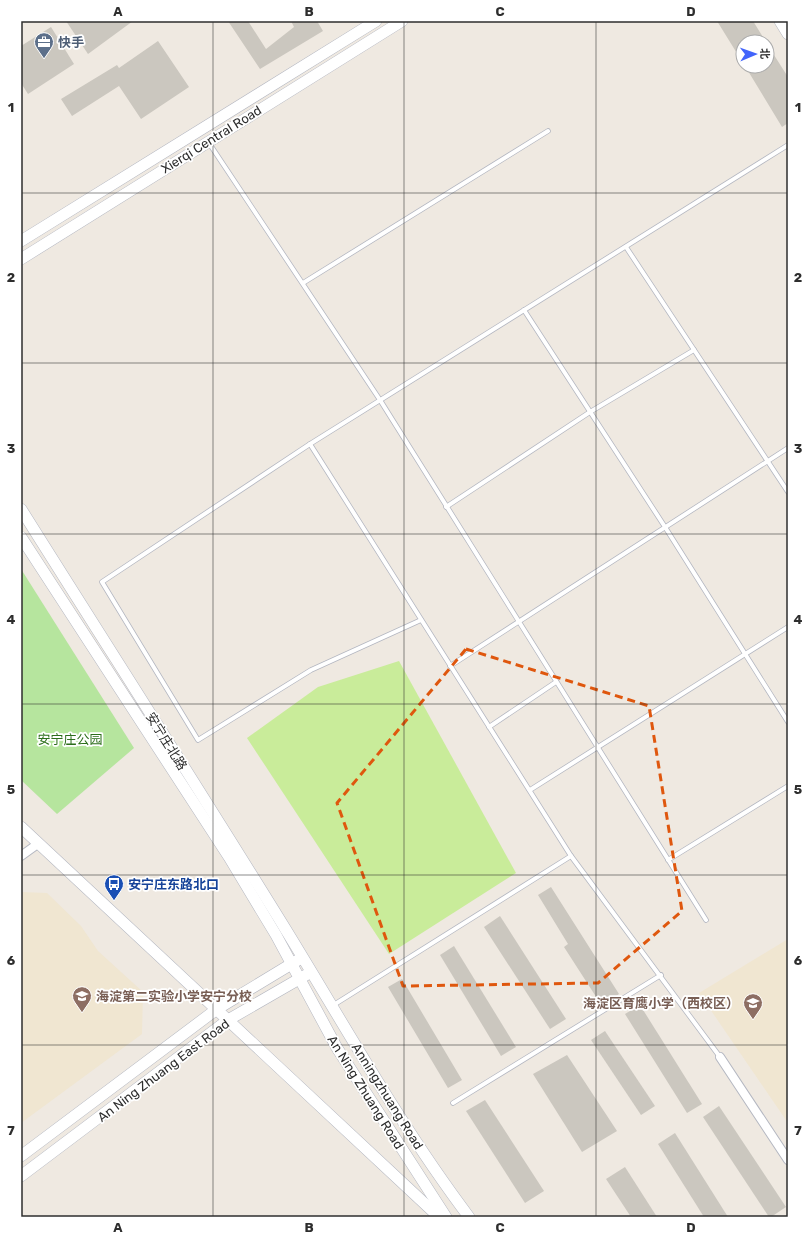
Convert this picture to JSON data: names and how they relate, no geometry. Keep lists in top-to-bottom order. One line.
{"streets":{"main road":["Xierqi Central Road","安宁庄北路","An Ning Zhuang East Road","An Ning Zhuang Road","Anningzhuang Road"]},"crossings":[["安宁庄北路","An Ning Zhuang East Road"],["安宁庄北路","An Ning Zhuang Road"],["安宁庄北路","Anningzhuang Road"],["An Ning Zhuang East Road","An Ning Zhuang Road"],["An Ning Zhuang East Road","Anningzhuang Road"]],"parks":["安宁庄公园"],"places":{"office":["快手"],"bus stop":["安宁庄东路北口"],"school or university":["海淀第二实验小学安宁分校","海淀区育鹰小学（西校区）"]},"north":"right","grid":{"columns":["A","B","C","D"],"rows":["1","2","3","4","5","6","7"]}}
